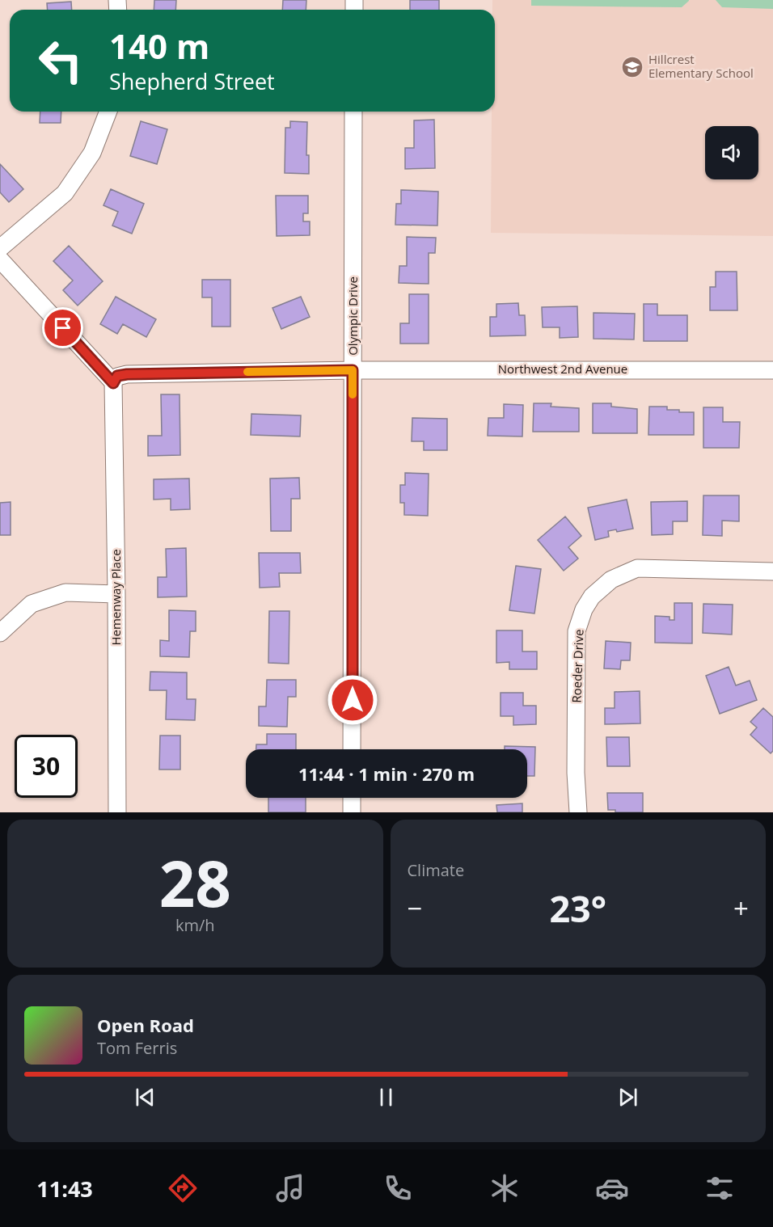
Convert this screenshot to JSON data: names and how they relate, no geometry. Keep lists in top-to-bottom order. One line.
{"streets":{"street":["Olympic Drive","Northwest 2nd Avenue","Hemenway Place","Roeder Drive"]},"crossings":[["Olympic Drive","Northwest 2nd Avenue"],["Northwest 2nd Avenue","Hemenway Place"]],"places":{"school or university":["Hillcrest Elementary School"]},"page":{"turn":["140 m","Shepherd Street"],"limit":"30","trip":"11:44 · 1 min · 270 m","tile":[["28","km/h"],"Climate"],"heat":["−","23°","+"],"song":["Open Road","Tom Ferris"],"tabs":"11:43"}}
